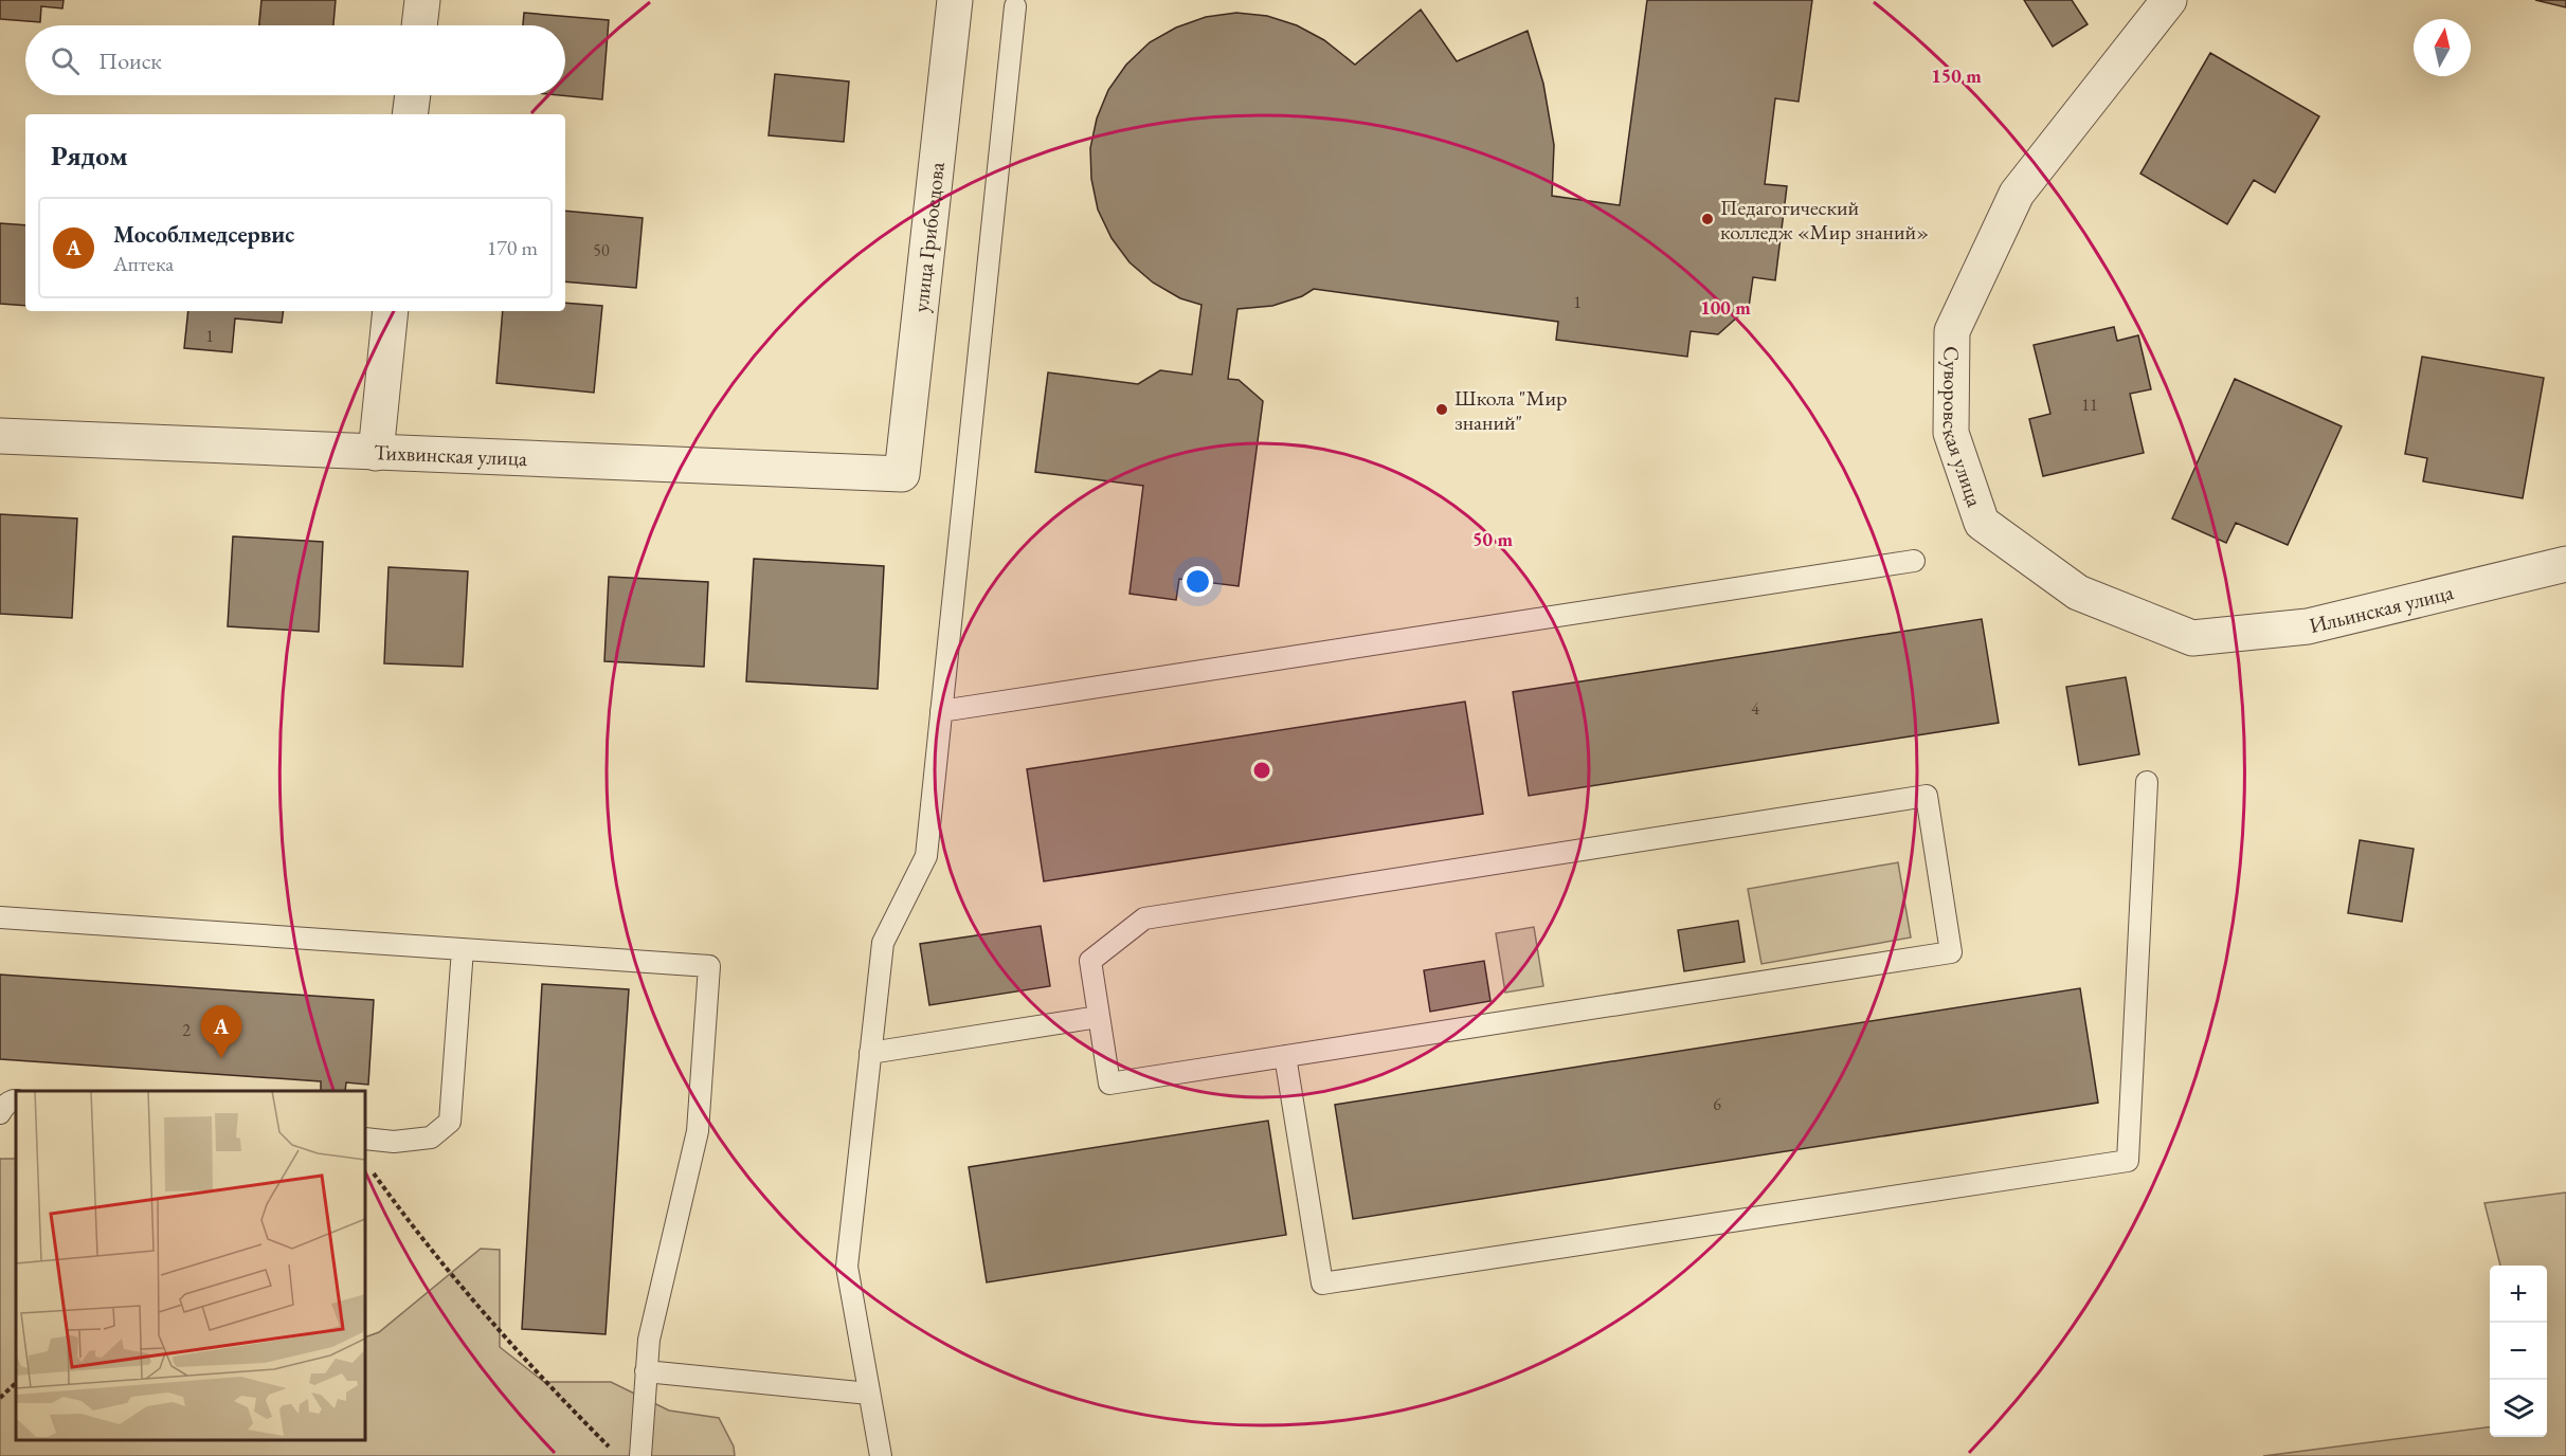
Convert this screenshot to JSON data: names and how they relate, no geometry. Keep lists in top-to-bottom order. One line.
{"streets":{"street":["улица Грибоедова","Суворовская улица","Тихвинская улица","Ильинская улица"]},"crossings":[["улица Грибоедова","Тихвинская улица"],["Суворовская улица","Ильинская улица"]],"places":["Педагогический колледж «Мир знаний»","Школа \"Мир знаний\""],"house_numbers":["50","1","1","11","4","2","6"],"north":"top","page":{"search":"Поиск","heading":"Рядом","list":[{"mark":"A","name":"Мособлмедсервис","note":"Аптека","value":"170 m"}],"pins":"A","map_buttons":["+","−"]},"rings":["150 m","100 m","50 m"]}
